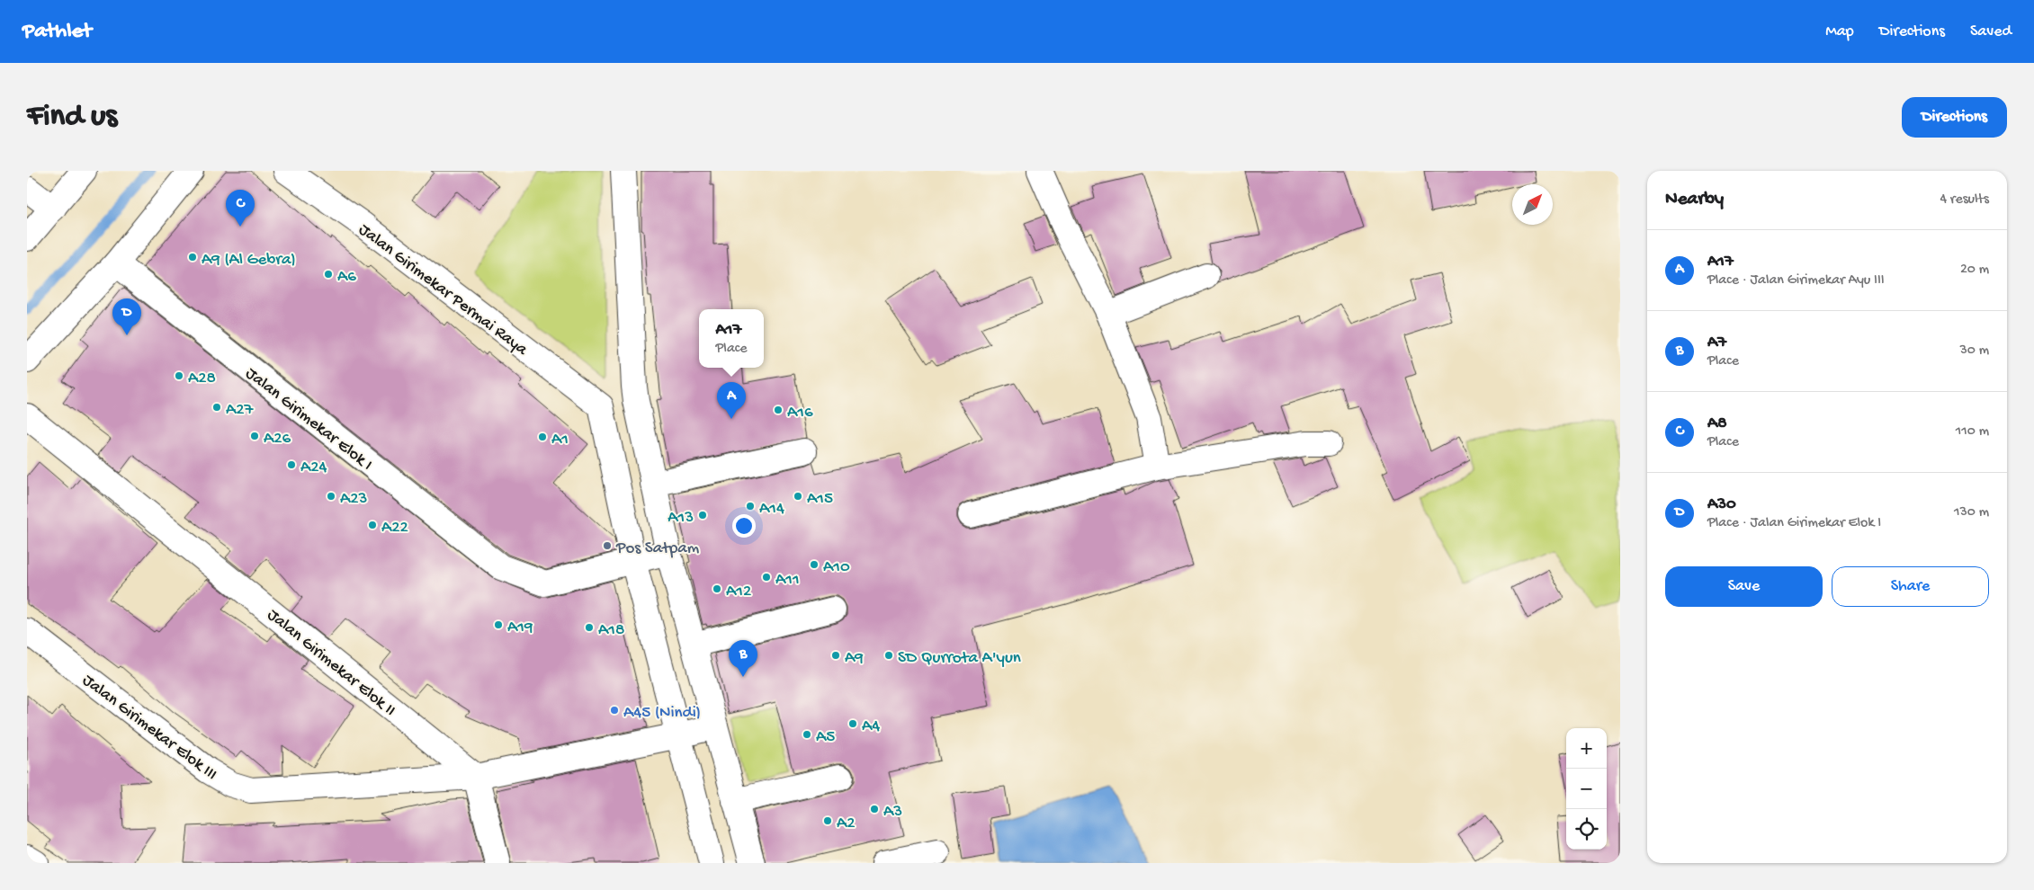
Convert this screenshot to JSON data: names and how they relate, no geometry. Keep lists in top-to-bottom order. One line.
{"streets":{"street":["Jalan Girimekar Permai Raya","Jalan Girimekar Elok I","Jalan Girimekar Elok II","Jalan Girimekar Elok III"]},"crossings":[["Jalan Girimekar Elok II","Jalan Girimekar Elok III"]],"places":["A9 (Al Gebra)","A6","A28","A27","A16","A26","A1","A24","A23","A15","A14","A13","A22","Pos Satpam","A10","A11","A12","A19","A18","A9","SD Qurrota A'yun","A45 (Nindi)","A4","A5","A3","A2"],"north":"top right","page":{"header":"Pathlet","nav":["Map","Directions","Saved"],"buttons":["Directions",["Save","Share"]],"title":"Find us","heading":["Nearby","4 results"],"pins":["C","D","A","B"],"list":[{"mark":"A","name":"A17","note":"Place · Jalan Girimekar Ayu III","value":"20 m"},{"mark":"B","name":"A7","note":"Place","value":"30 m"},{"mark":"C","name":"A8","note":"Place","value":"110 m"},{"mark":"D","name":"A30","note":"Place · Jalan Girimekar Elok I","value":"130 m"}],"popup":["A17","Place"],"map_buttons":["+","−"]}}
